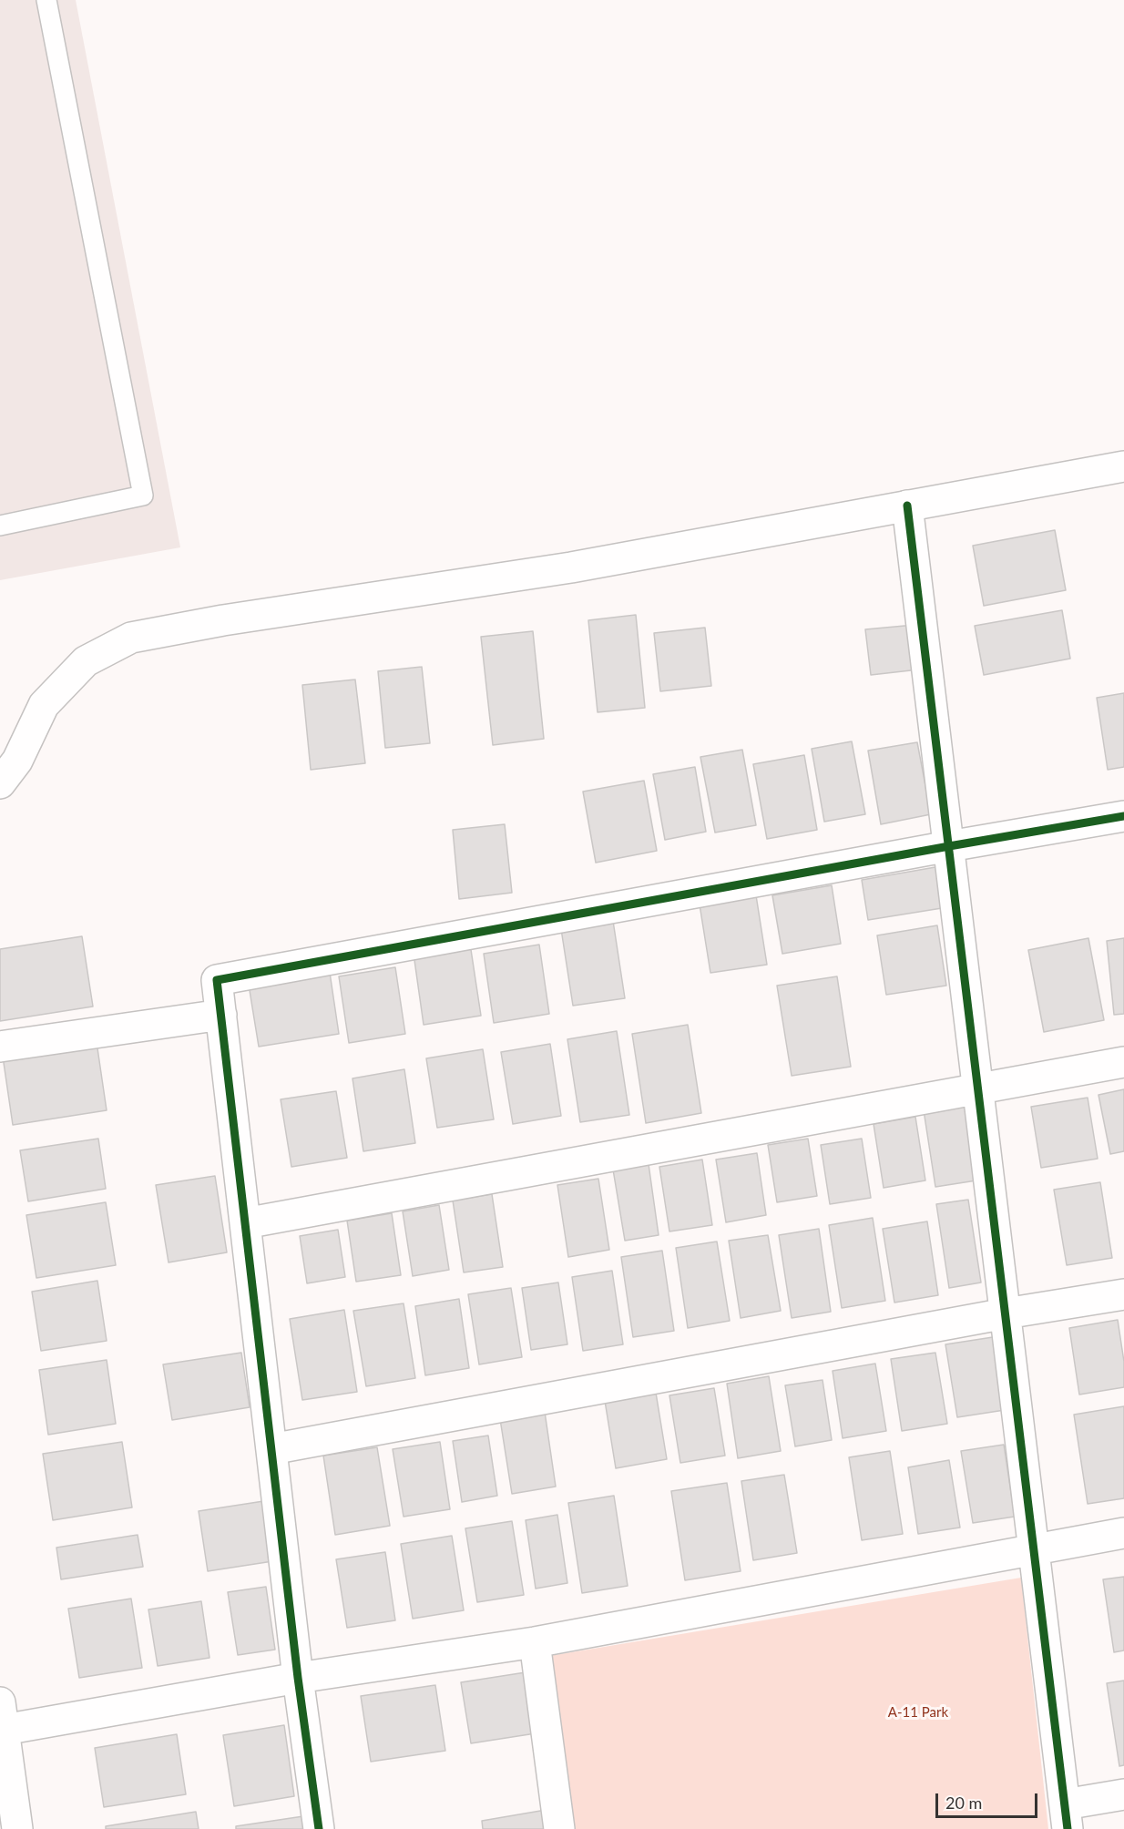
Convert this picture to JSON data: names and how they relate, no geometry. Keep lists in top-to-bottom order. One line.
{"parks":["A-11 Park"],"scale_bar":"20 m"}
